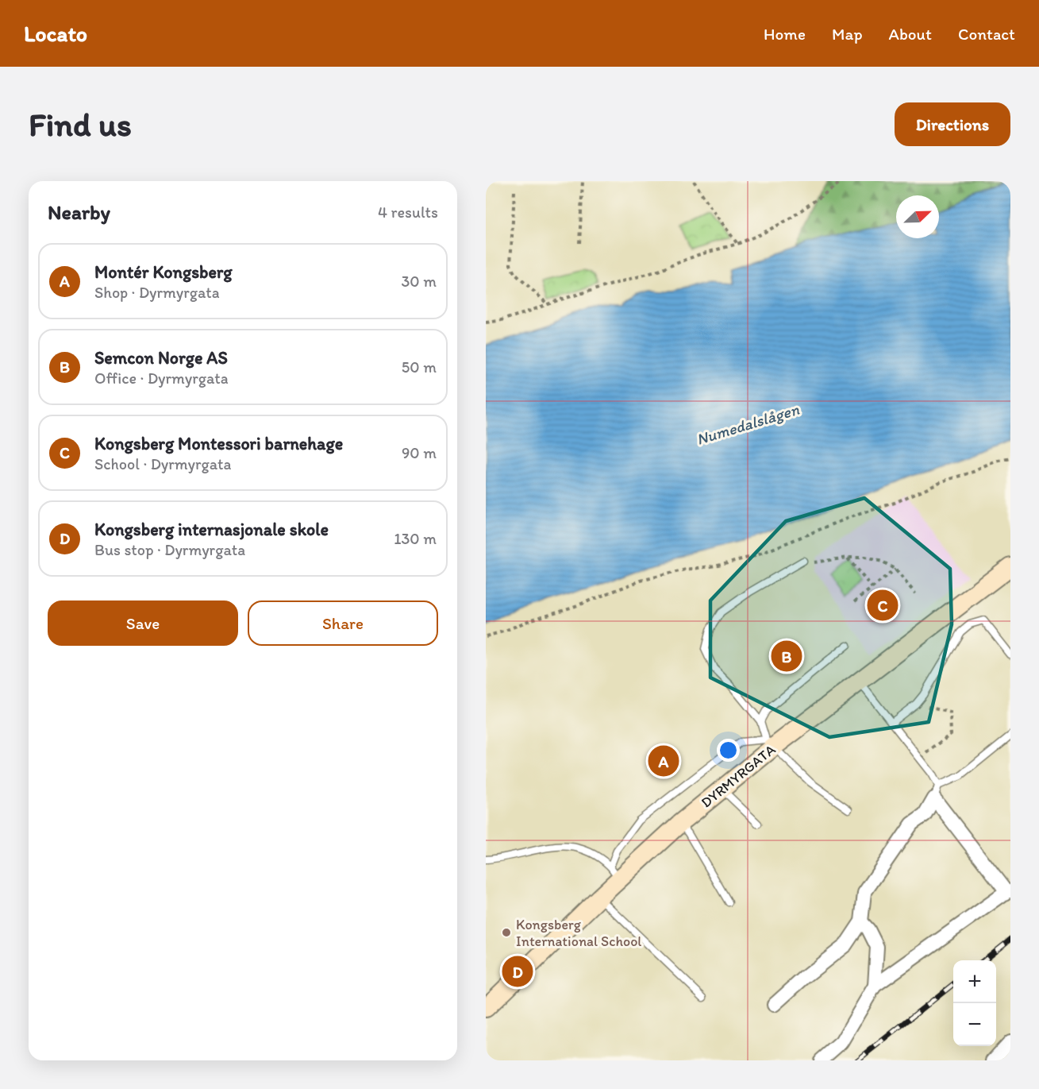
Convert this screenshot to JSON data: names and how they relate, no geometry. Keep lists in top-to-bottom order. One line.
{"streets":{"main road":["DYRMYRGATA"]},"water":["Numedalslågen"],"places":["Kongsberg International School"],"north":"top right","page":{"header":"Locato","nav":["Home","Map","About","Contact"],"buttons":["Directions",["Save","Share"]],"title":"Find us","heading":["Nearby","4 results"],"list":[{"mark":"A","name":"Montér Kongsberg","note":"Shop · Dyrmyrgata","value":"30 m"},{"mark":"B","name":"Semcon Norge AS","note":"Office · Dyrmyrgata","value":"50 m"},{"mark":"C","name":"Kongsberg Montessori barnehage","note":"School · Dyrmyrgata","value":"90 m"},{"mark":"D","name":"Kongsberg internasjonale skole","note":"Bus stop · Dyrmyrgata","value":"130 m"}],"pins":["C","B","A","D"],"map_buttons":["+","−"]}}
